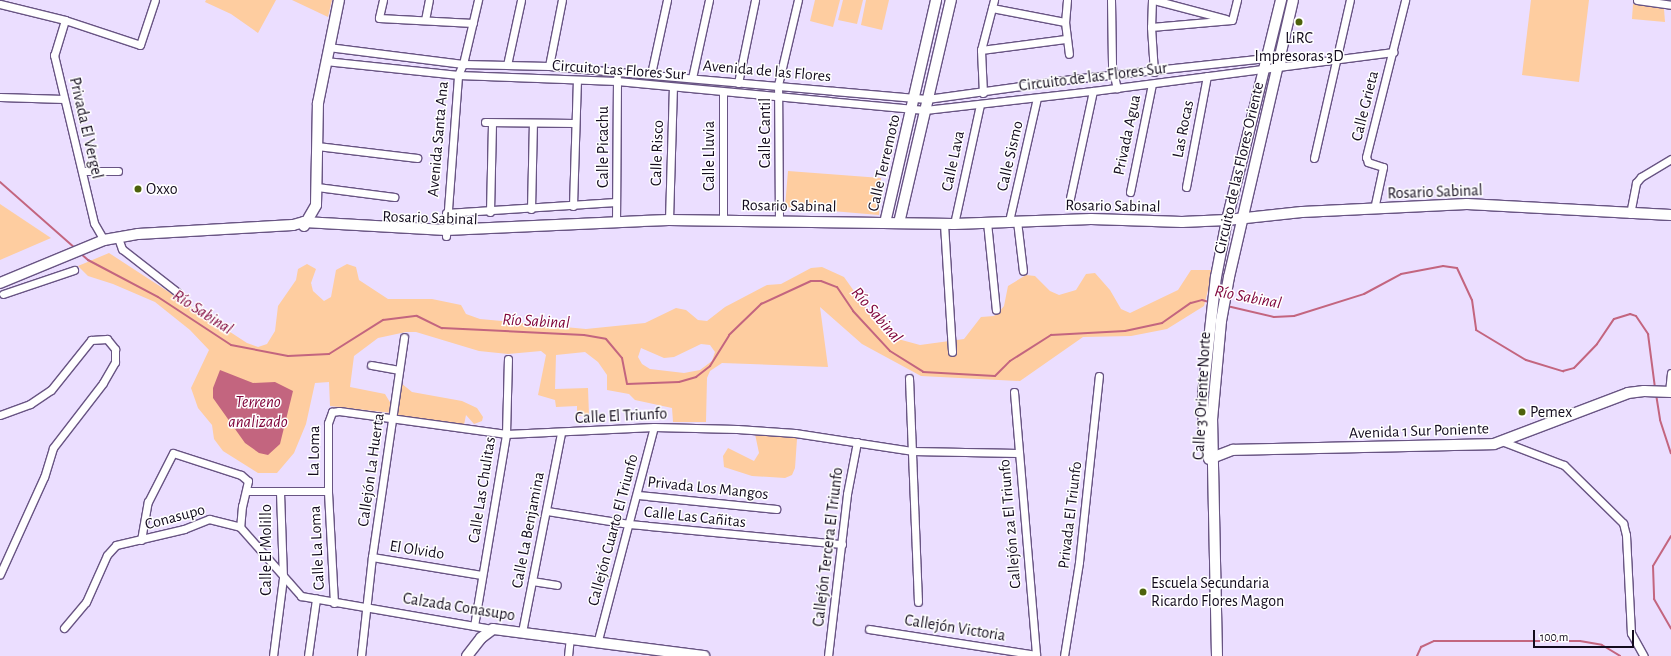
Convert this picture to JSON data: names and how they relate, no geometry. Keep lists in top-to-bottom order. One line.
{"streets":{"street":["Circuito Las Flores Sur","Avenida de las Flores","Circuito de las Flores Sur","Calle Grieta","Privada El Vergel","Las Rocas","Calle Cantil","Privada Agua","Avenida Santa Ana","Calle Picachu","Calle Risco","Calle Lluvia","Calle Sismo","Calle Lava","Calle Terremoto","Circuito de las Flores Oriente","Rosario Sabinal","Calle 3 Oriente Norte","Calle El Triunfo","Avenida 1 Sur Poniente","La Loma","Callejón La Huerta","Privada Los Mangos","Calle Las Chulitas","Privada El Triunfo","Conasupo","Calle Las Cañitas","Callejón 2a El Triunfo","Calle La Benjamina","Callejón Cuarto El Triunfo","Callejón Tercera El Triunfo","Calle La Loma","Calle El Molillo","El Olvido","Calzada Conasupo","Callejón Victoria"]},"crossings":[["Circuito Las Flores Sur","Avenida de las Flores"],["Circuito Las Flores Sur","Circuito de las Flores Sur"],["Circuito Las Flores Sur","Calle Cantil"],["Circuito Las Flores Sur","Avenida Santa Ana"],["Circuito Las Flores Sur","Calle Picachu"],["Circuito Las Flores Sur","Calle Risco"],["Circuito Las Flores Sur","Calle Lluvia"],["Circuito Las Flores Sur","Calle Terremoto"],["Avenida de las Flores","Calle Cantil"],["Avenida de las Flores","Calle Picachu"],["Avenida de las Flores","Calle Terremoto"],["Circuito de las Flores Sur","Las Rocas"],["Circuito de las Flores Sur","Privada Agua"],["Circuito de las Flores Sur","Calle Sismo"],["Circuito de las Flores Sur","Calle Lava"],["Circuito de las Flores Sur","Calle Terremoto"],["Circuito de las Flores Sur","Circuito de las Flores Oriente"],["Calle Grieta","Rosario Sabinal"],["Privada El Vergel","Rosario Sabinal"],["Calle Cantil","Rosario Sabinal"],["Avenida Santa Ana","Rosario Sabinal"],["Calle Picachu","Rosario Sabinal"],["Calle Risco","Rosario Sabinal"],["Calle Lluvia","Rosario Sabinal"],["Calle Sismo","Rosario Sabinal"],["Calle Lava","Rosario Sabinal"],["Calle Terremoto","Rosario Sabinal"],["Circuito de las Flores Oriente","Rosario Sabinal"],["Circuito de las Flores Oriente","Calle 3 Oriente Norte"],["Calle 3 Oriente Norte","Avenida 1 Sur Poniente"],["Calle El Triunfo","La Loma"],["Calle El Triunfo","Callejón La Huerta"],["Calle El Triunfo","Calle Las Chulitas"],["Calle El Triunfo","Callejón 2a El Triunfo"],["Calle El Triunfo","Calle La Benjamina"],["Calle El Triunfo","Callejón Cuarto El Triunfo"],["Calle El Triunfo","Callejón Tercera El Triunfo"],["La Loma","Calle La Loma"],["Callejón La Huerta","El Olvido"],["Callejón La Huerta","Calzada Conasupo"],["Privada Los Mangos","Callejón Cuarto El Triunfo"],["Calle Las Chulitas","El Olvido"],["Calle Las Chulitas","Calzada Conasupo"],["Conasupo","Calzada Conasupo"],["Calle Las Cañitas","Calle La Benjamina"],["Calle Las Cañitas","Callejón Cuarto El Triunfo"],["Calle Las Cañitas","Callejón Tercera El Triunfo"],["Callejón 2a El Triunfo","Callejón Victoria"],["Calle La Benjamina","Calzada Conasupo"],["Callejón Cuarto El Triunfo","Calzada Conasupo"],["Calle La Loma","Calzada Conasupo"],["Calle El Molillo","Calzada Conasupo"]],"water":["Río Sabinal","Terreno analizado"],"places":["LiRC Impresoras 3D","Oxxo","Pemex","Escuela Secundaria Ricardo Flores Magon"],"scale_bar":"100 m"}
